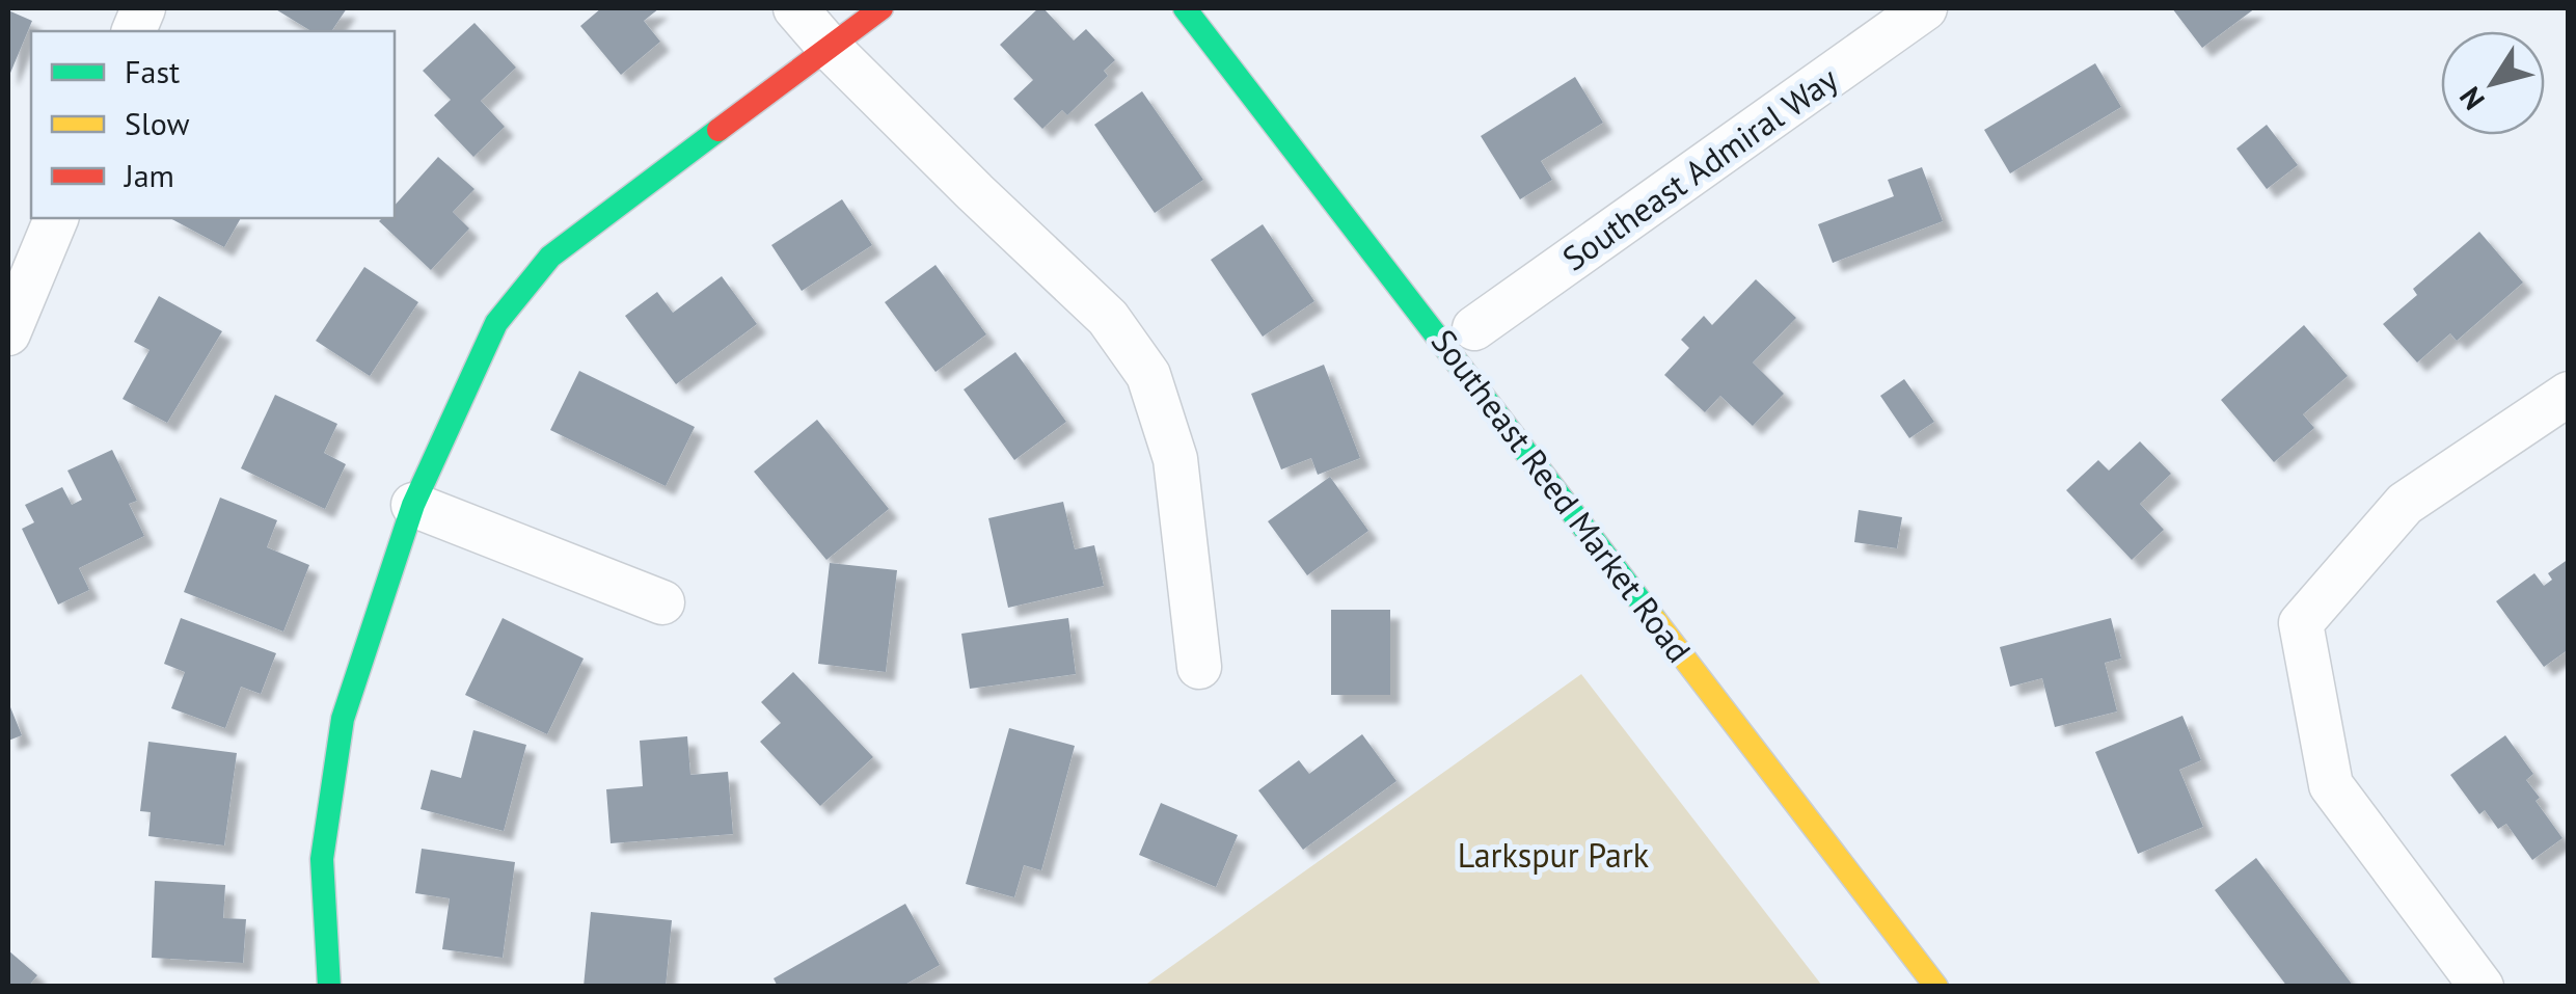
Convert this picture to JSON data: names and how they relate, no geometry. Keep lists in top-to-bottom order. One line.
{"streets":{"main road":["Southeast Reed Market Road"],"street":["Southeast Admiral Way"]},"parks":["Larkspur Park"],"legend":["Fast","Slow","Jam"],"north":"bottom left"}
